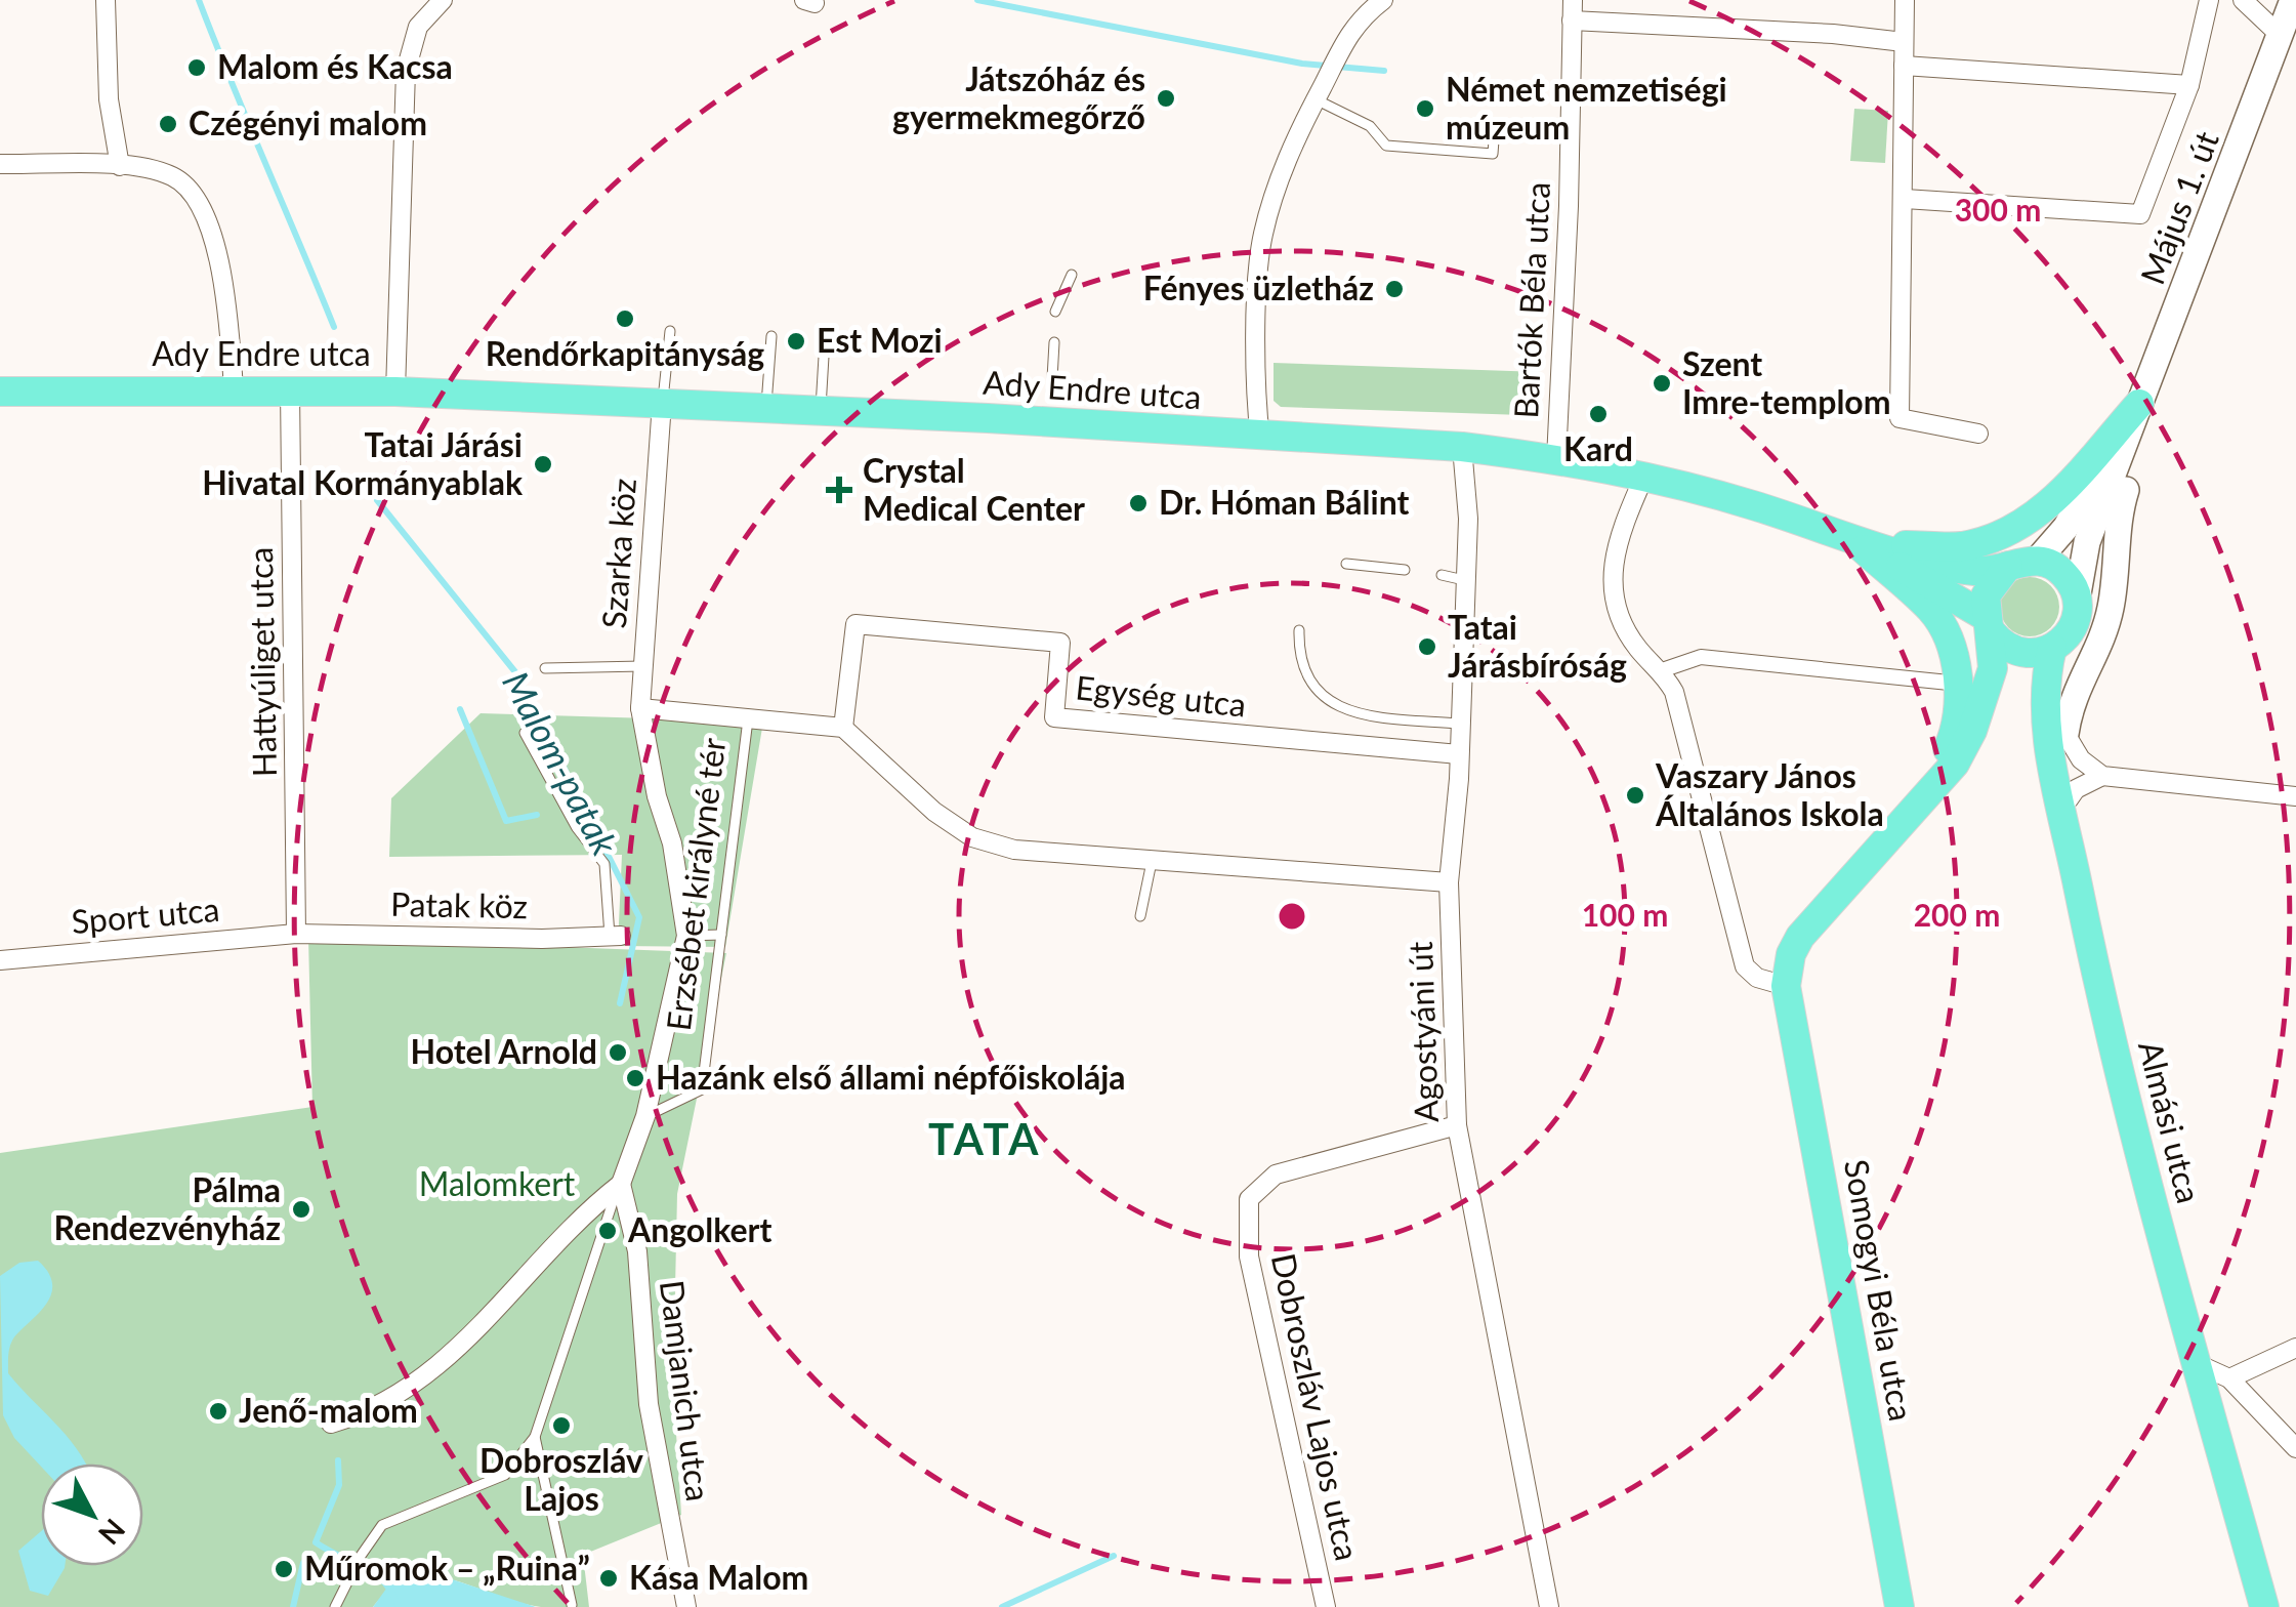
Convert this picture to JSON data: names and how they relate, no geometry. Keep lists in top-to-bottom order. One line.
{"streets":{"main road":["Május 1. út","Ady Endre utca","Almási utca","Somogyi Béla utca"],"street":["Bartók Béla utca","Szarka köz","Hattyúliget utca","Egység utca","Erzsébet királyné tér","Patak köz","Sport utca","Agostyáni út","Damjanich utca","Dobroszláv Lajos utca"]},"crossings":[["Május 1. út","Almási utca"],["Bartók Béla utca","Ady Endre utca"],["Ady Endre utca","Szarka köz"],["Ady Endre utca","Hattyúliget utca"],["Ady Endre utca","Agostyáni út"],["Szarka köz","Erzsébet királyné tér"],["Hattyúliget utca","Patak köz"],["Hattyúliget utca","Sport utca"],["Egység utca","Agostyáni út"],["Erzsébet királyné tér","Damjanich utca"],["Patak köz","Sport utca"],["Agostyáni út","Dobroszláv Lajos utca"]],"districts":["TATA"],"water":["Malom-patak"],"parks":["Malomkert"],"places":{"other":["Malom és Kacsa","Játszóház és gyermekmegőrző","Német nemzetiségi múzeum","Czégényi malom","Fényes üzletház","Rendőrkapitányság","Est Mozi","Szent Imre-templom","Kard","Tatai Járási Hivatal Kormányablak","Dr. Hóman Bálint","Tatai Járásbíróság","Vaszary János Általános Iskola","Hotel Arnold","Hazánk első állami népfőiskolája","Pálma Rendezvényház","Angolkert","Jenő-malom","Dobroszláv Lajos","Műromok – „Ruina”","Kása Malom"],"health":["Crystal Medical Center"]},"north":"bottom right","rings":["300 m","100 m","200 m"]}
